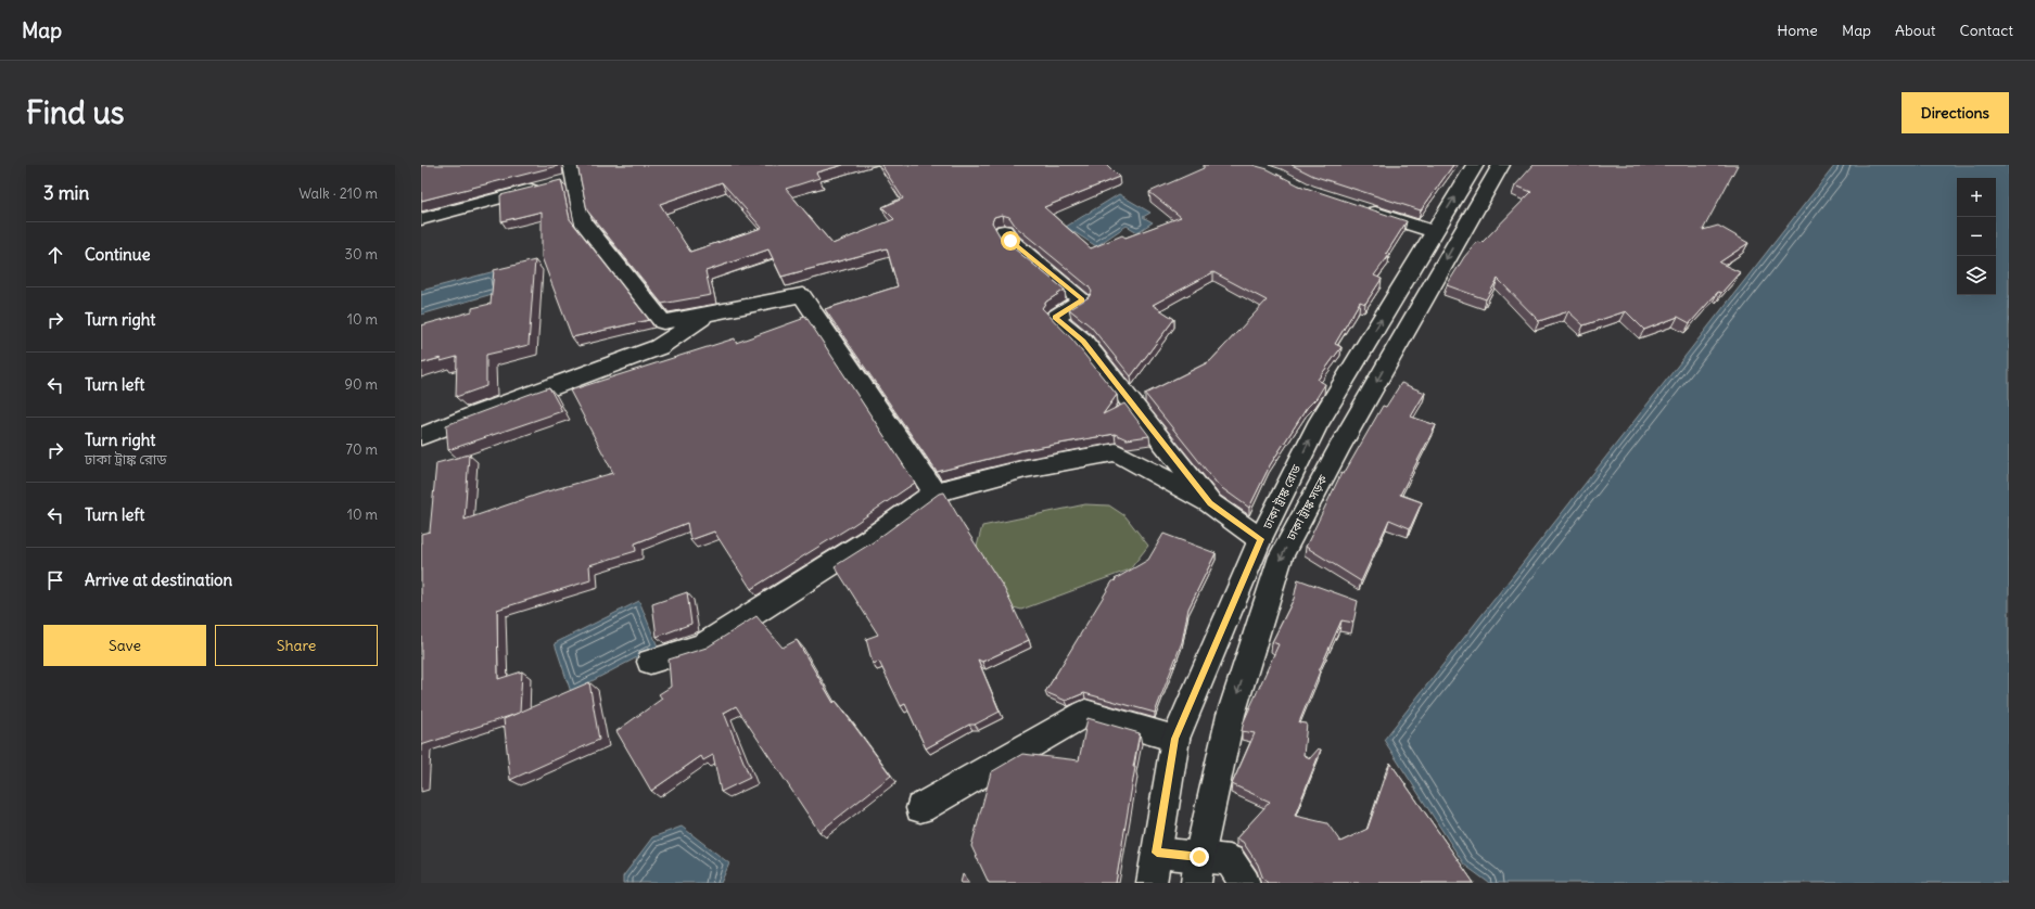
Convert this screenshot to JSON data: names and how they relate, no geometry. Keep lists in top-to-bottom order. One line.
{"streets":{"street":["ঢাকা ট্রাঙ্ক রোড","ঢাকা ট্রাঙ্ক সড়ক"]},"one_way":["ঢাকা ট্রাঙ্ক রোড","ঢাকা ট্রাঙ্ক সড়ক"],"page":{"header":"Map","nav":["Home","Map","About","Contact"],"buttons":["Directions",["Save","Share"]],"title":"Find us","heading":["3 min","Walk · 210 m"],"map_buttons":["+","−"],"list":[["Continue","30 m"],["Turn right","10 m"],["Turn left","90 m"],["Turn right","ঢাকা ট্রাঙ্ক রোড","70 m"],["Turn left","10 m"],"Arrive at destination"]}}
